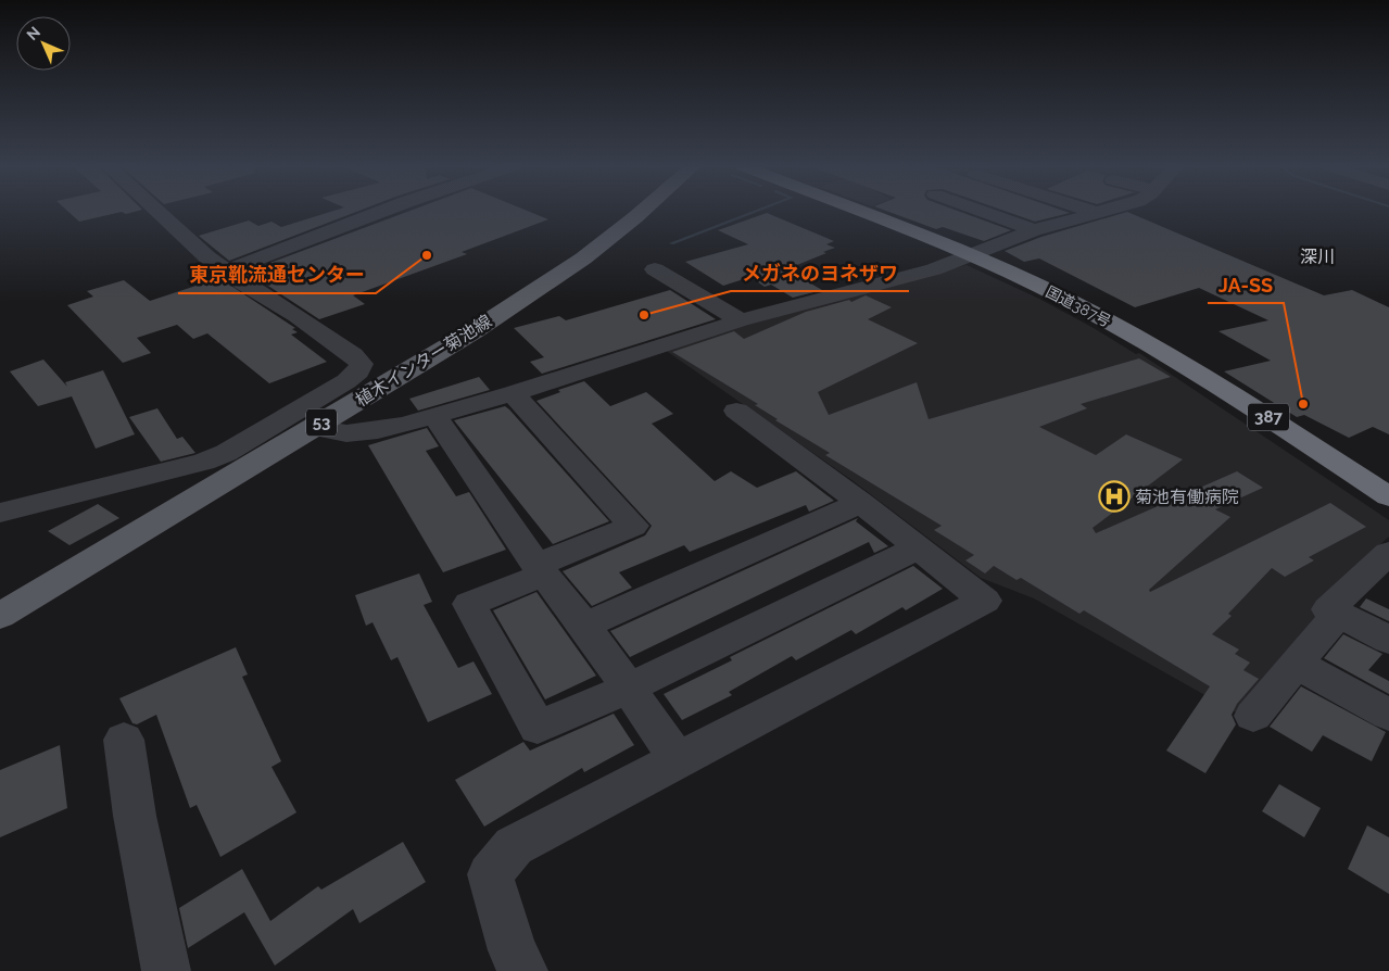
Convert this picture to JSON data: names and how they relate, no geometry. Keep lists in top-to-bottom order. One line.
{"streets":{"highway":["国道387号","387"],"main road":["植木インター菊池線","53"]},"districts":["深川"],"places":{"other":["東京靴流通センター","メガネのヨネザワ","JA-SS"],"hospital":["菊池有働病院"]},"north":"top left"}
